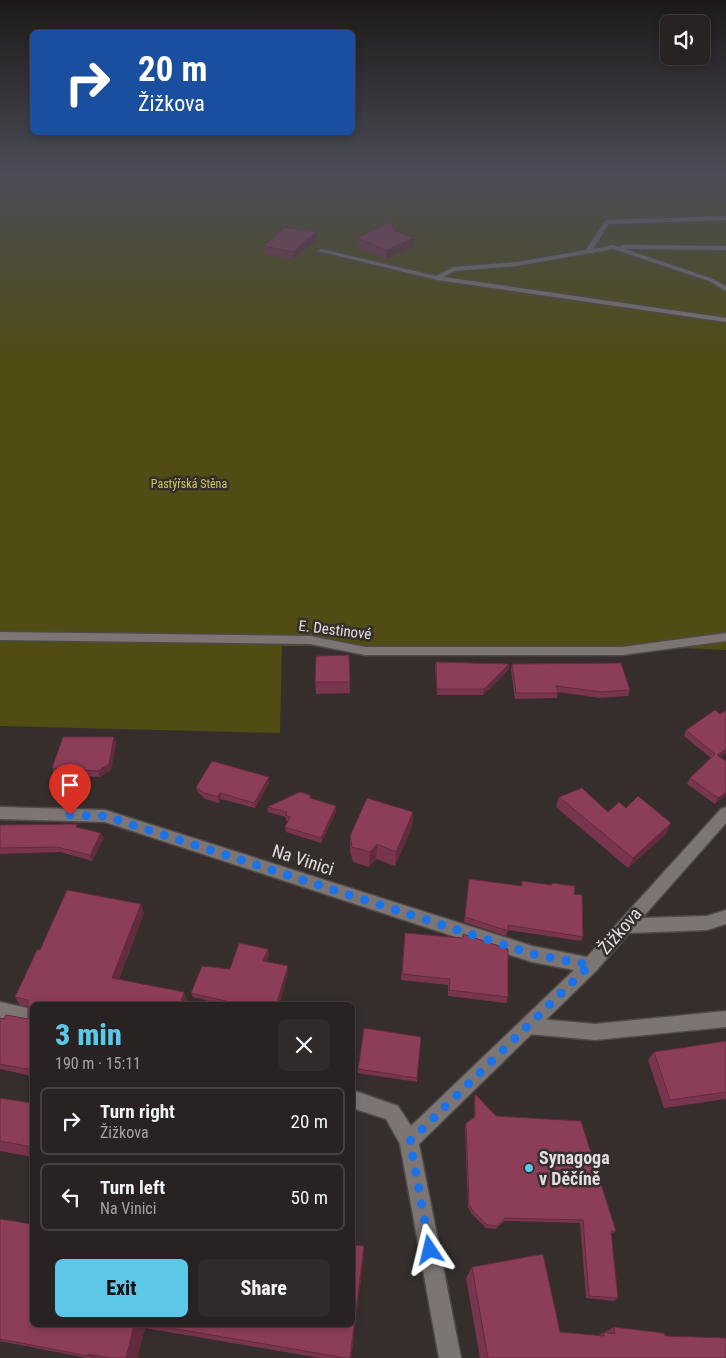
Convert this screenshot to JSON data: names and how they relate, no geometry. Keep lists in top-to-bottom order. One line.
{"streets":{"street":["Na Vinici","Žižkova"],"lane":["E. Destinové"]},"crossings":[["Na Vinici","Žižkova"]],"parks":["Pastýřská Stěna"],"places":["Synagoga v Děčíně"],"page":{"turn":["20 m","Žižkova"],"heading":["3 min","190 m · 15:11"],"list":[{"name":"Turn right","note":"Žižkova","value":"20 m"},{"name":"Turn left","note":"Na Vinici","value":"50 m"}],"buttons":["Exit","Share"]}}
